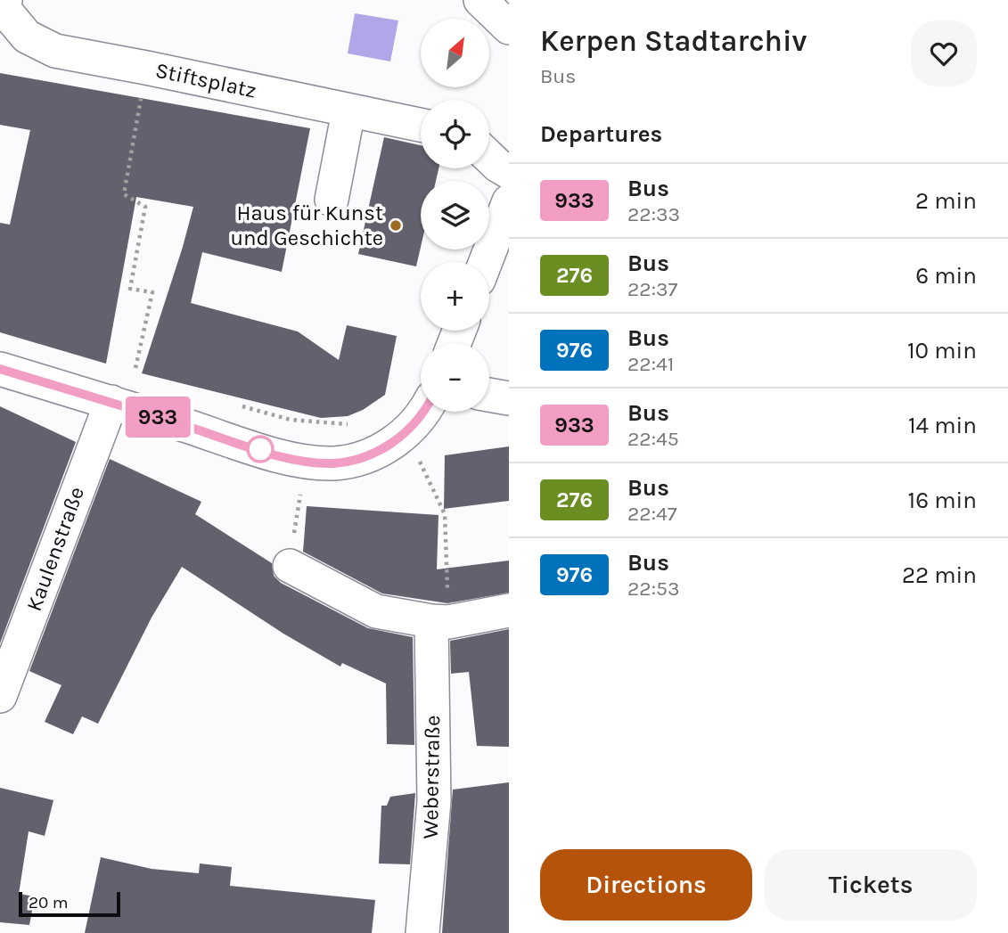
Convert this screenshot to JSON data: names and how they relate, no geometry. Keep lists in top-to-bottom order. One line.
{"streets":{"street":["Stiftsplatz","Kaulenstraße","Weberstraße"]},"places":["Haus für Kunst und Geschichte"],"lines":["bus line 933"],"scale_bar":"20 m","north":"top right","page":{"on_map":"933","heading":[["Kerpen Stadtarchiv","Bus"],"Departures"],"map_buttons":["+","−"],"list":[{"mark":"933","name":"Bus","note":"22:33","value":"2 min"},{"mark":"276","name":"Bus","note":"22:37","value":"6 min"},{"mark":"976","name":"Bus","note":"22:41","value":"10 min"},{"mark":"933","name":"Bus","note":"22:45","value":"14 min"},{"mark":"276","name":"Bus","note":"22:47","value":"16 min"},{"mark":"976","name":"Bus","note":"22:53","value":"22 min"}],"buttons":["Directions","Tickets"],"scale":"20 m"}}
